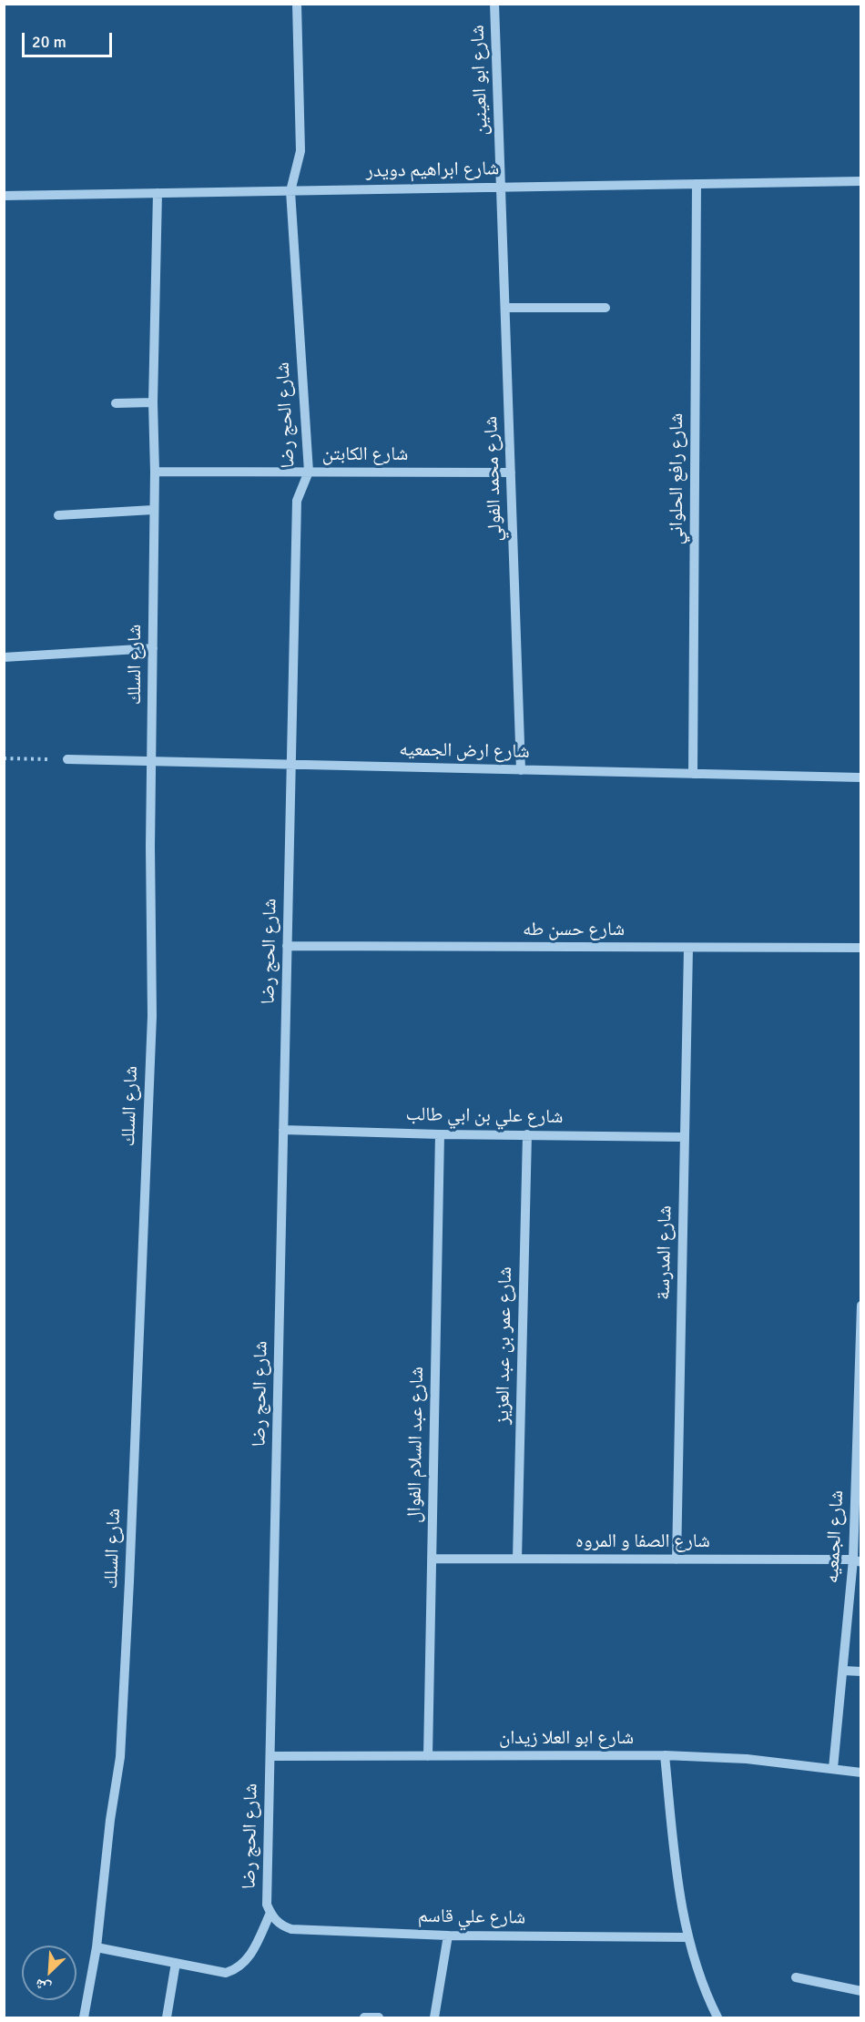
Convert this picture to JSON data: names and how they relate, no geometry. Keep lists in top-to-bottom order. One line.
{"streets":{"street":["شارع ابو العينين","شارع ابراهيم دويدر","شارع الحج رضا","شارع الكابتن","شارع محمد الفولي","شارع رافع الحلواني","شارع السلك","شارع ارض الجمعيه","شارع حسن طه","شارع علي بن ابي طالب","شارع المدرسة","شارع عمر بن عبد العزيز","شارع عبد السلام الفوال","شارع الجمعيه","شارع الصفا و المروه","شارع ابو العلا زيدان","شارع علي قاسم"]},"crossings":[["شارع ابو العينين","شارع ابراهيم دويدر"],["شارع ابو العينين","شارع محمد الفولي"],["شارع ابراهيم دويدر","شارع الحج رضا"],["شارع ابراهيم دويدر","شارع محمد الفولي"],["شارع ابراهيم دويدر","شارع رافع الحلواني"],["شارع ابراهيم دويدر","شارع السلك"],["شارع الحج رضا","شارع الكابتن"],["شارع الحج رضا","شارع ارض الجمعيه"],["شارع الحج رضا","شارع حسن طه"],["شارع الحج رضا","شارع علي بن ابي طالب"],["شارع الحج رضا","شارع ابو العلا زيدان"],["شارع الحج رضا","شارع علي قاسم"],["شارع الكابتن","شارع محمد الفولي"],["شارع الكابتن","شارع السلك"],["شارع محمد الفولي","شارع ارض الجمعيه"],["شارع رافع الحلواني","شارع ارض الجمعيه"],["شارع السلك","شارع ارض الجمعيه"],["شارع حسن طه","شارع المدرسة"],["شارع علي بن ابي طالب","شارع المدرسة"],["شارع علي بن ابي طالب","شارع عمر بن عبد العزيز"],["شارع علي بن ابي طالب","شارع عبد السلام الفوال"],["شارع المدرسة","شارع الصفا و المروه"],["شارع عمر بن عبد العزيز","شارع الصفا و المروه"],["شارع عبد السلام الفوال","شارع الصفا و المروه"],["شارع عبد السلام الفوال","شارع ابو العلا زيدان"],["شارع الجمعيه","شارع الصفا و المروه"],["شارع الجمعيه","شارع ابو العلا زيدان"]],"scale_bar":"20 m","north":"bottom left"}
